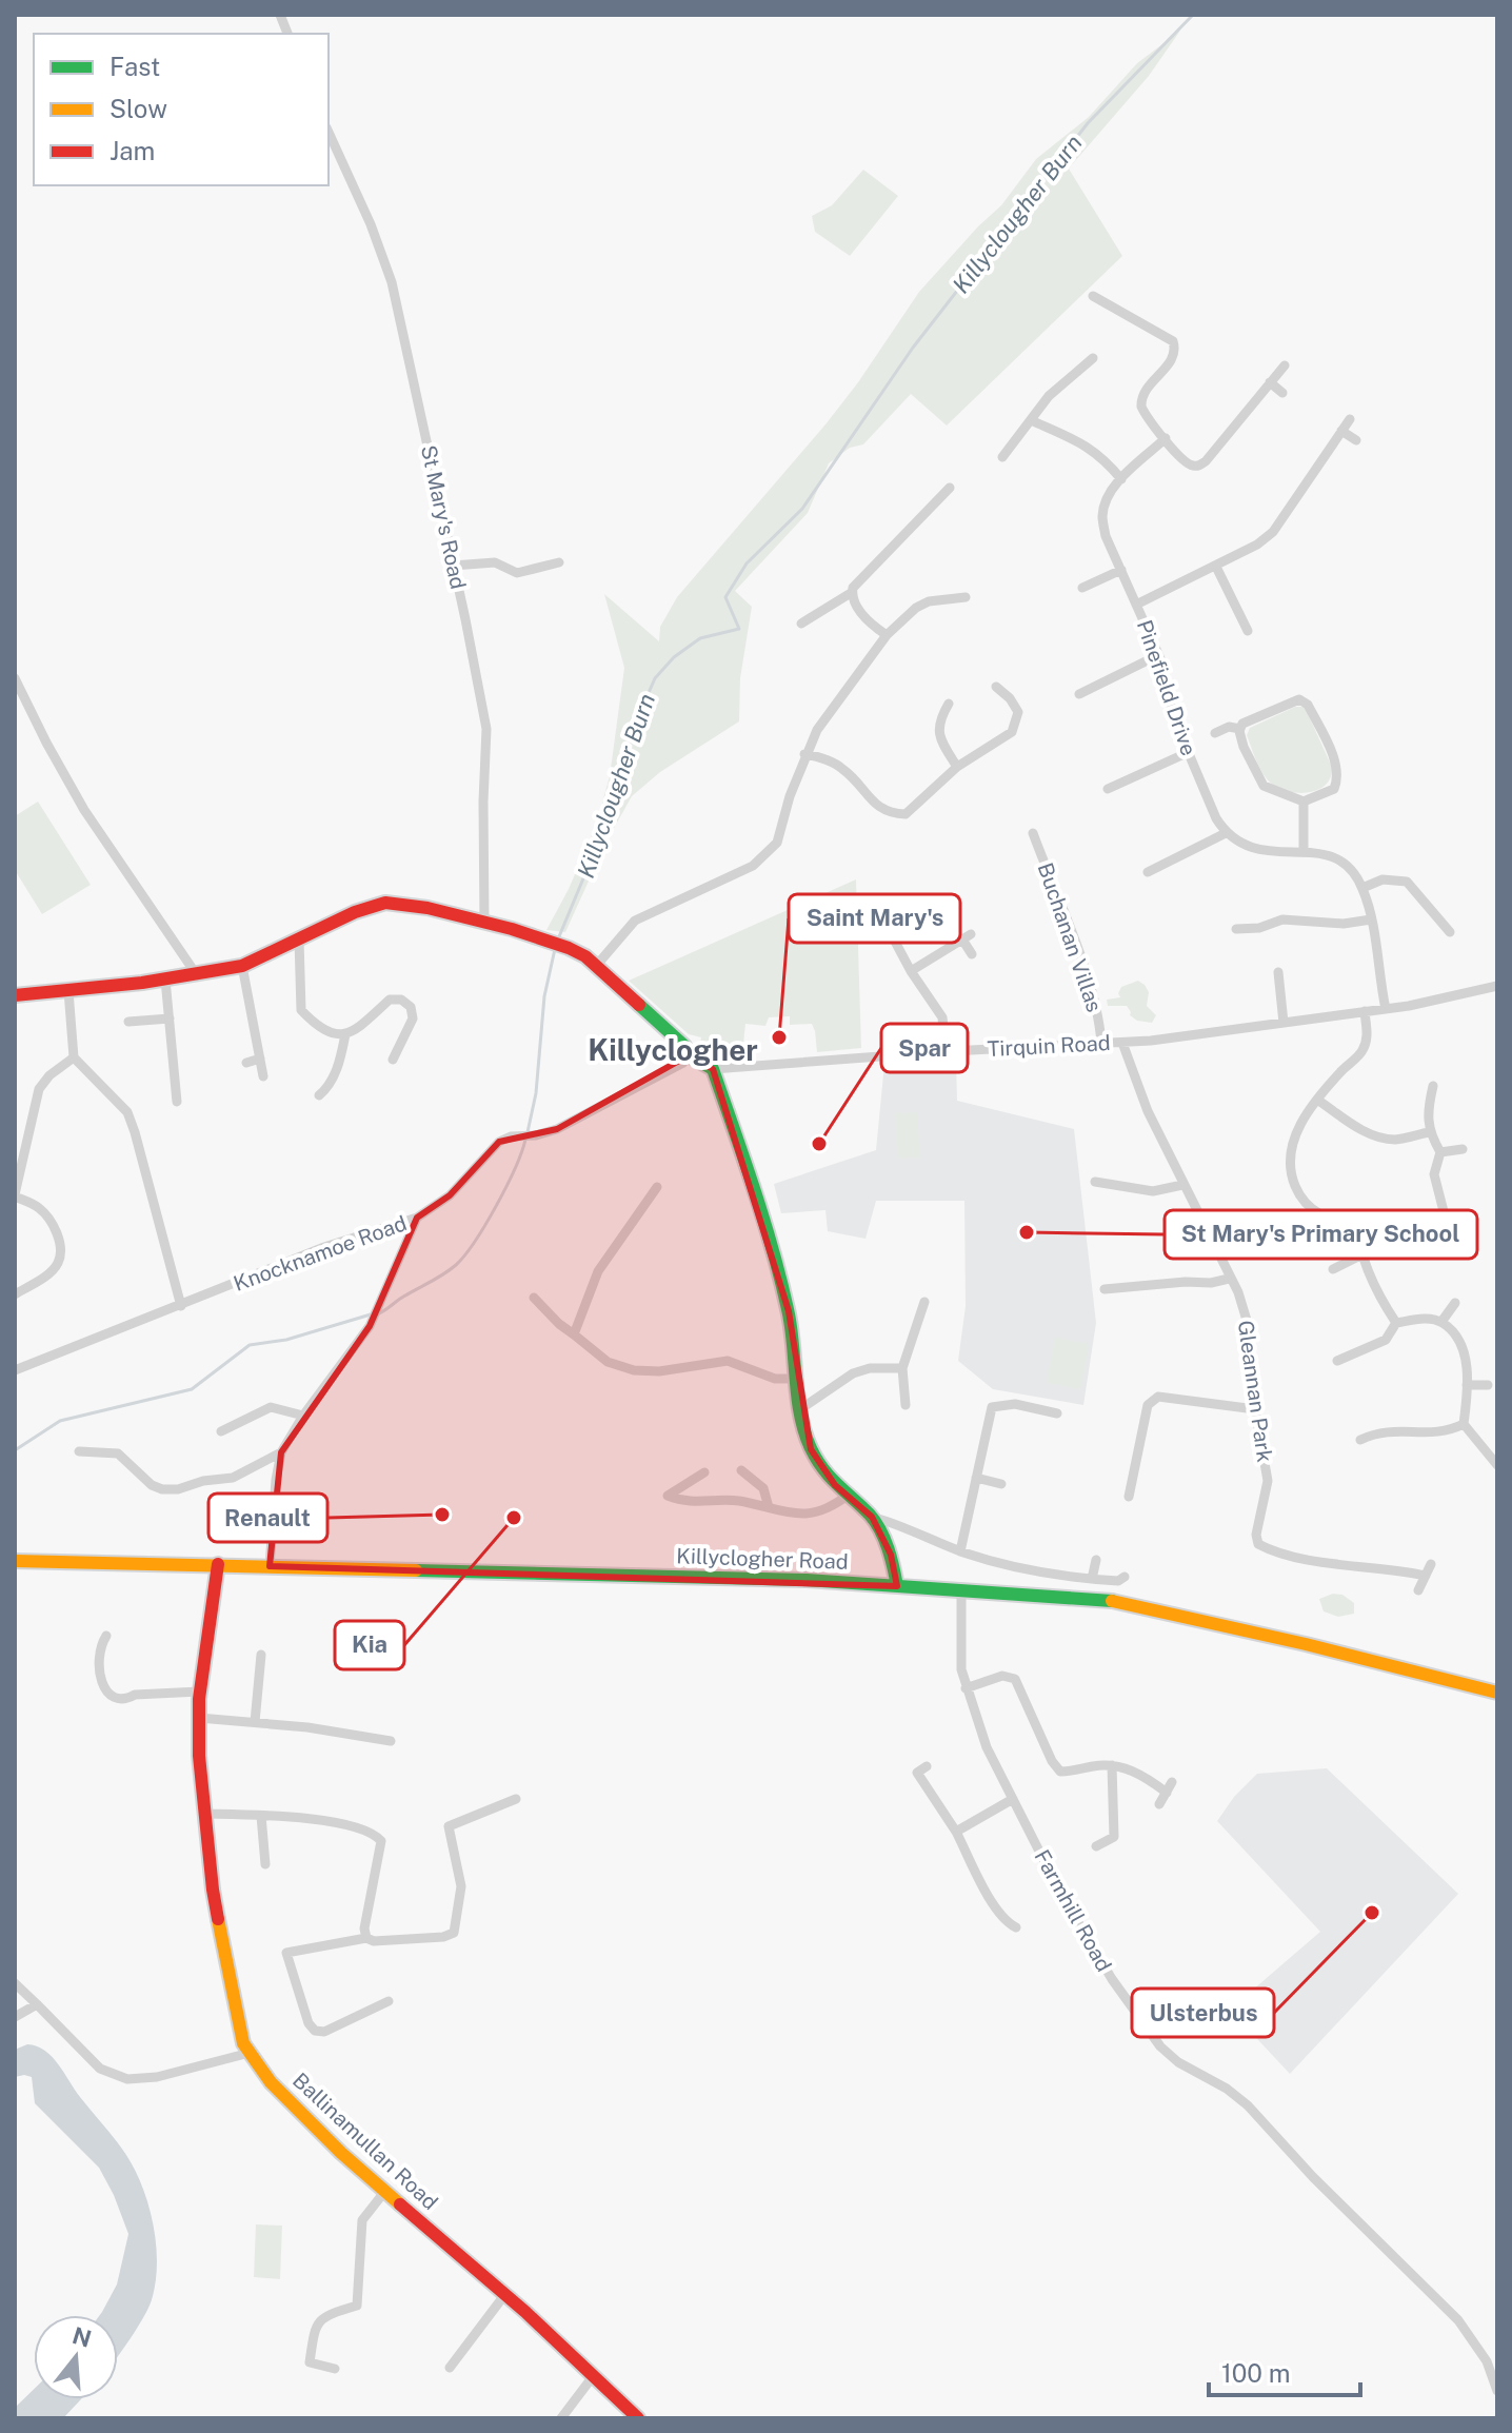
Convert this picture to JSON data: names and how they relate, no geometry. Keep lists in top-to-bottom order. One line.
{"streets":{"main road":["Killyclogher Road","Ballinamullan Road"],"street":["St Mary's Road","Pinefield Drive","Buchanan Villas","Tirquin Road","Knocknamoe Road","Gleannan Park","Farmhill Road"]},"crossings":[["Buchanan Villas","Tirquin Road"],["Tirquin Road","Gleannan Park"],["Killyclogher Road","Farmhill Road"],["Killyclogher Road","Ballinamullan Road"]],"districts":["Killyclogher"],"water":["Killyclougher Burn"],"places":["Saint Mary's","Spar","St Mary's Primary School","Renault","Kia","Ulsterbus"],"legend":["Fast","Slow","Jam"],"scale_bar":"100 m","north":"top"}
